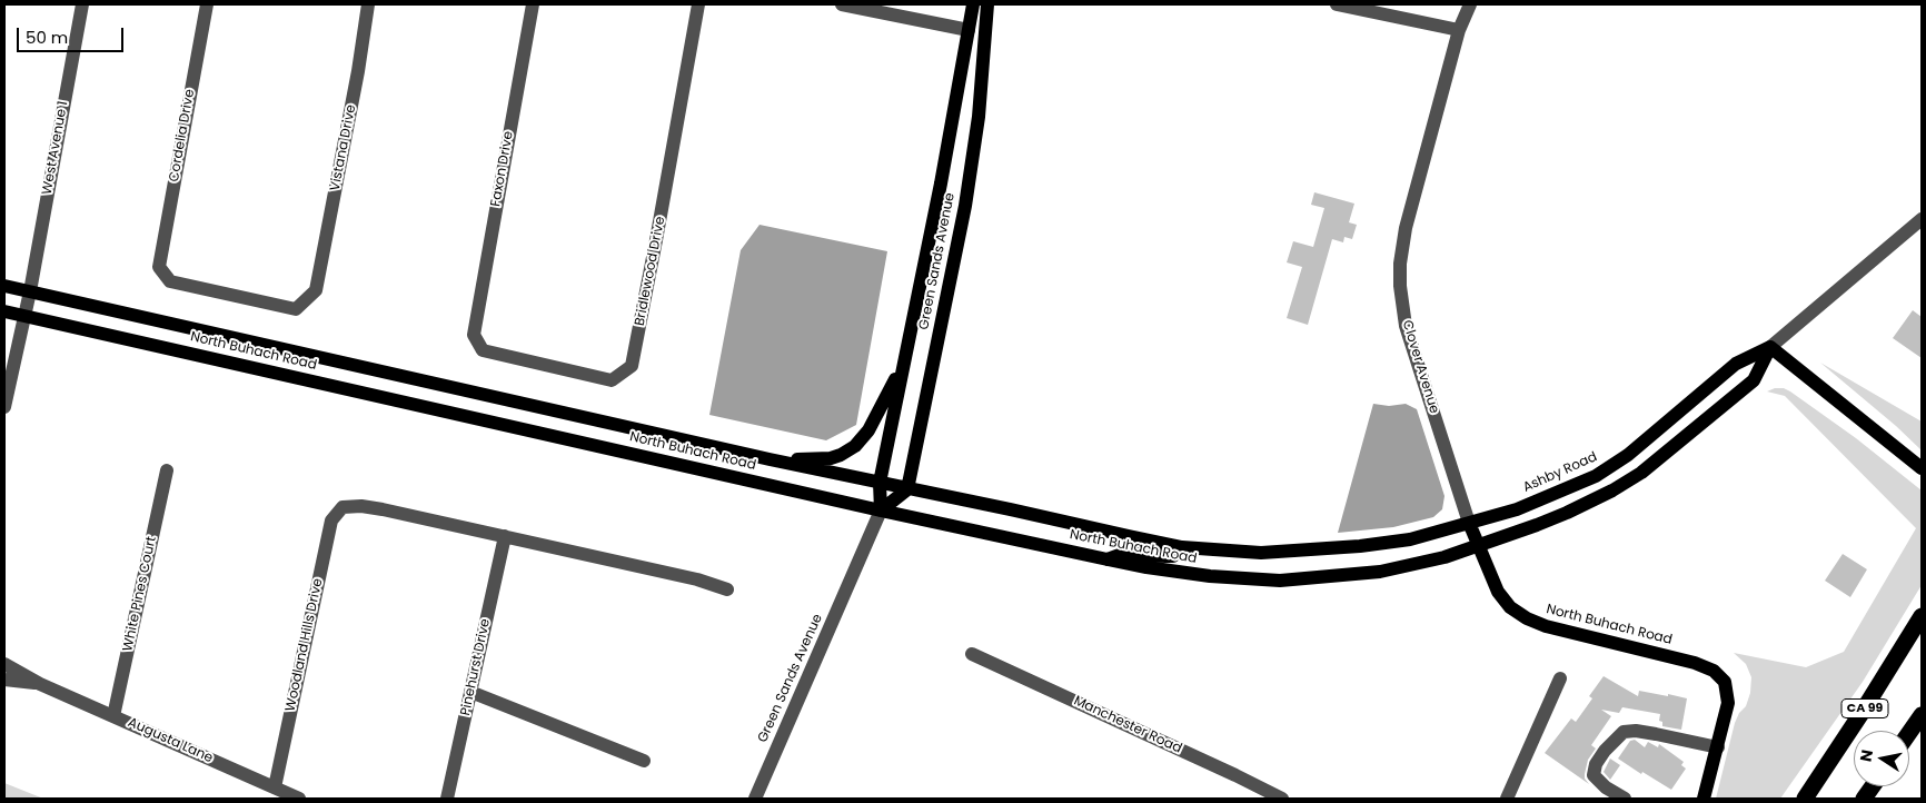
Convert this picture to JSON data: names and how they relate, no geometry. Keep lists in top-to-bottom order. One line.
{"streets":{"highway":["CA 99"],"main road":["Green Sands Avenue","North Buhach Road","Ashby Road"],"street":["Cordelia Drive","West Avenue 1","Vistana Drive","Faxon Drive","Bridlewood Drive","Clover Avenue","White Pines Court","Woodland Hills Drive","Pinehurst Drive","Manchester Road","Augusta Lane"]},"crossings":[["Cordelia Drive","Vistana Drive"],["West Avenue 1","North Buhach Road"],["Faxon Drive","Bridlewood Drive"],["Green Sands Avenue","North Buhach Road"],["North Buhach Road","Clover Avenue"],["North Buhach Road","Ashby Road"],["Clover Avenue","Ashby Road"],["White Pines Court","Augusta Lane"],["Woodland Hills Drive","Pinehurst Drive"],["Woodland Hills Drive","Augusta Lane"]],"scale_bar":"50 m","north":"left"}
